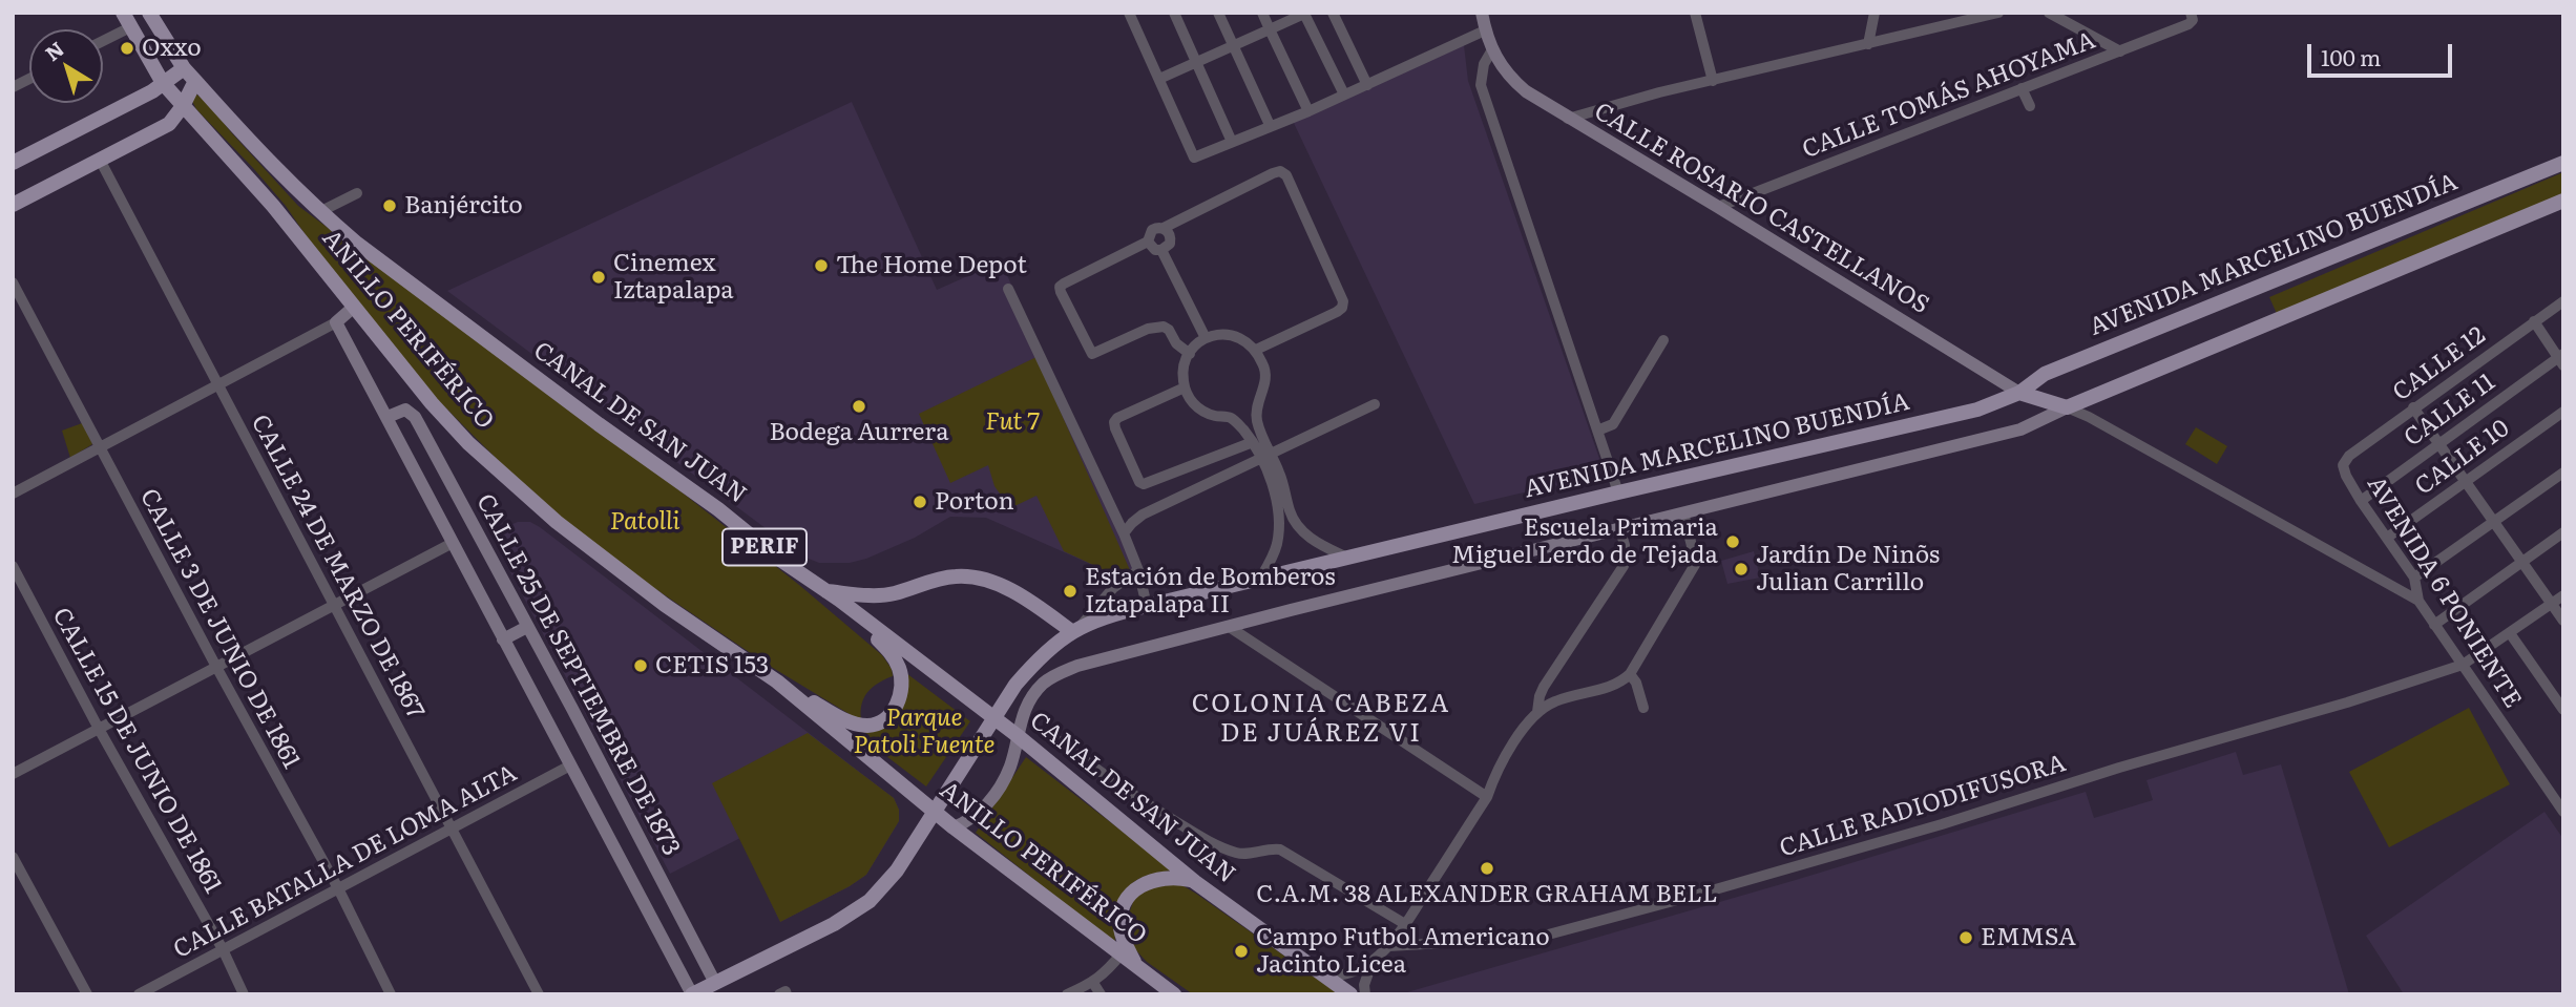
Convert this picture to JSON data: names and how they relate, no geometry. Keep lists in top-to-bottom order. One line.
{"streets":{"main road":["AVENIDA MARCELINO BUENDÍA","ANILLO PERIFÉRICO","CANAL DE SAN JUAN","PERIF"],"street":["CALLE TOMÁS AHOYAMA","CALLE ROSARIO CASTELLANOS","CALLE 12","CALLE 11","CALLE 10","CALLE 24 DE MARZO DE 1867","AVENIDA 6 PONIENTE","CALLE 3 DE JUNIO DE 1861","CALLE 25 DE SEPTIEMBRE DE 1873","CALLE 15 DE JUNIO DE 1861","CALLE RADIODIFUSORA","CALLE BATALLA DE LOMA ALTA"]},"crossings":[["CALLE TOMÁS AHOYAMA","CALLE ROSARIO CASTELLANOS"],["CALLE ROSARIO CASTELLANOS","AVENIDA MARCELINO BUENDÍA"],["AVENIDA MARCELINO BUENDÍA","ANILLO PERIFÉRICO"],["AVENIDA MARCELINO BUENDÍA","CANAL DE SAN JUAN"],["AVENIDA MARCELINO BUENDÍA","CALLE 25 DE SEPTIEMBRE DE 1873"],["CALLE 12","AVENIDA 6 PONIENTE"],["CALLE 11","AVENIDA 6 PONIENTE"],["CALLE 10","AVENIDA 6 PONIENTE"],["CALLE 24 DE MARZO DE 1867","CALLE BATALLA DE LOMA ALTA"],["AVENIDA 6 PONIENTE","CALLE RADIODIFUSORA"],["CALLE 3 DE JUNIO DE 1861","CALLE BATALLA DE LOMA ALTA"],["CALLE 25 DE SEPTIEMBRE DE 1873","CALLE BATALLA DE LOMA ALTA"],["CALLE 15 DE JUNIO DE 1861","CALLE BATALLA DE LOMA ALTA"]],"districts":["COLONIA CABEZA DE JUÁREZ VI"],"parks":["Fut 7","Patolli","Parque Patoli Fuente"],"places":["Oxxo","Banjército","The Home Depot","Cinemex Iztapalapa","Bodega Aurrera","Porton","Escuela Primaria Miguel Lerdo de Tejada","Jardín De Ninõs Julian Carrillo","Estación de Bomberos Iztapalapa II","CETIS 153","C.A.M. 38 ALEXANDER GRAHAM BELL","EMMSA","Campo Futbol Americano Jacinto Licea"],"scale_bar":"100 m","north":"top left"}
